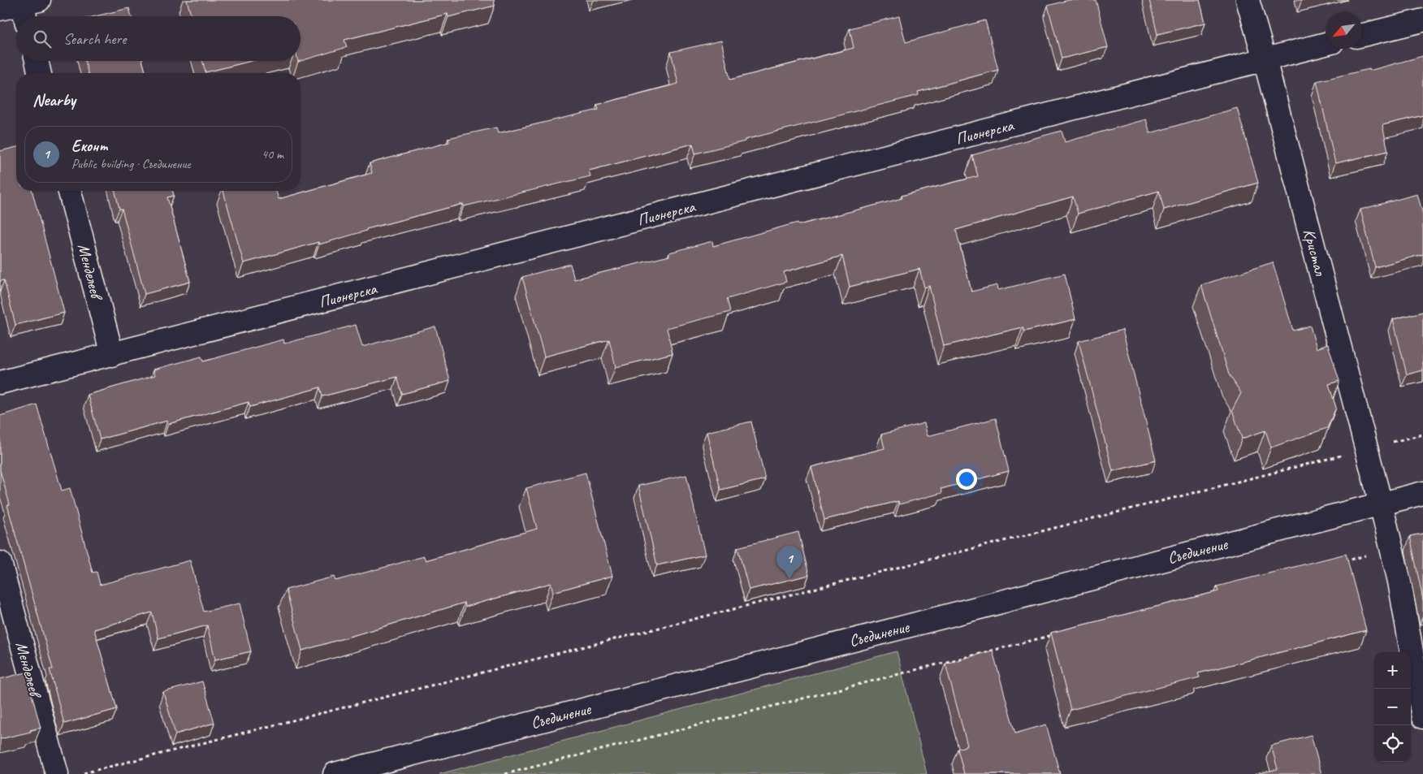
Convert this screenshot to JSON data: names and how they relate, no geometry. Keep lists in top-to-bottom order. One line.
{"streets":{"street":["Пионерска","Кристал","Менделеев","Съединение"]},"crossings":[["Пионерска","Кристал"],["Пионерска","Менделеев"],["Кристал","Съединение"]],"north":"bottom left","page":{"search":"Search here","heading":"Nearby","list":[{"mark":"1","name":"Еконт","note":"Public building · Съединение","value":"40 m"}],"pins":"1","map_buttons":["+","−"]}}
